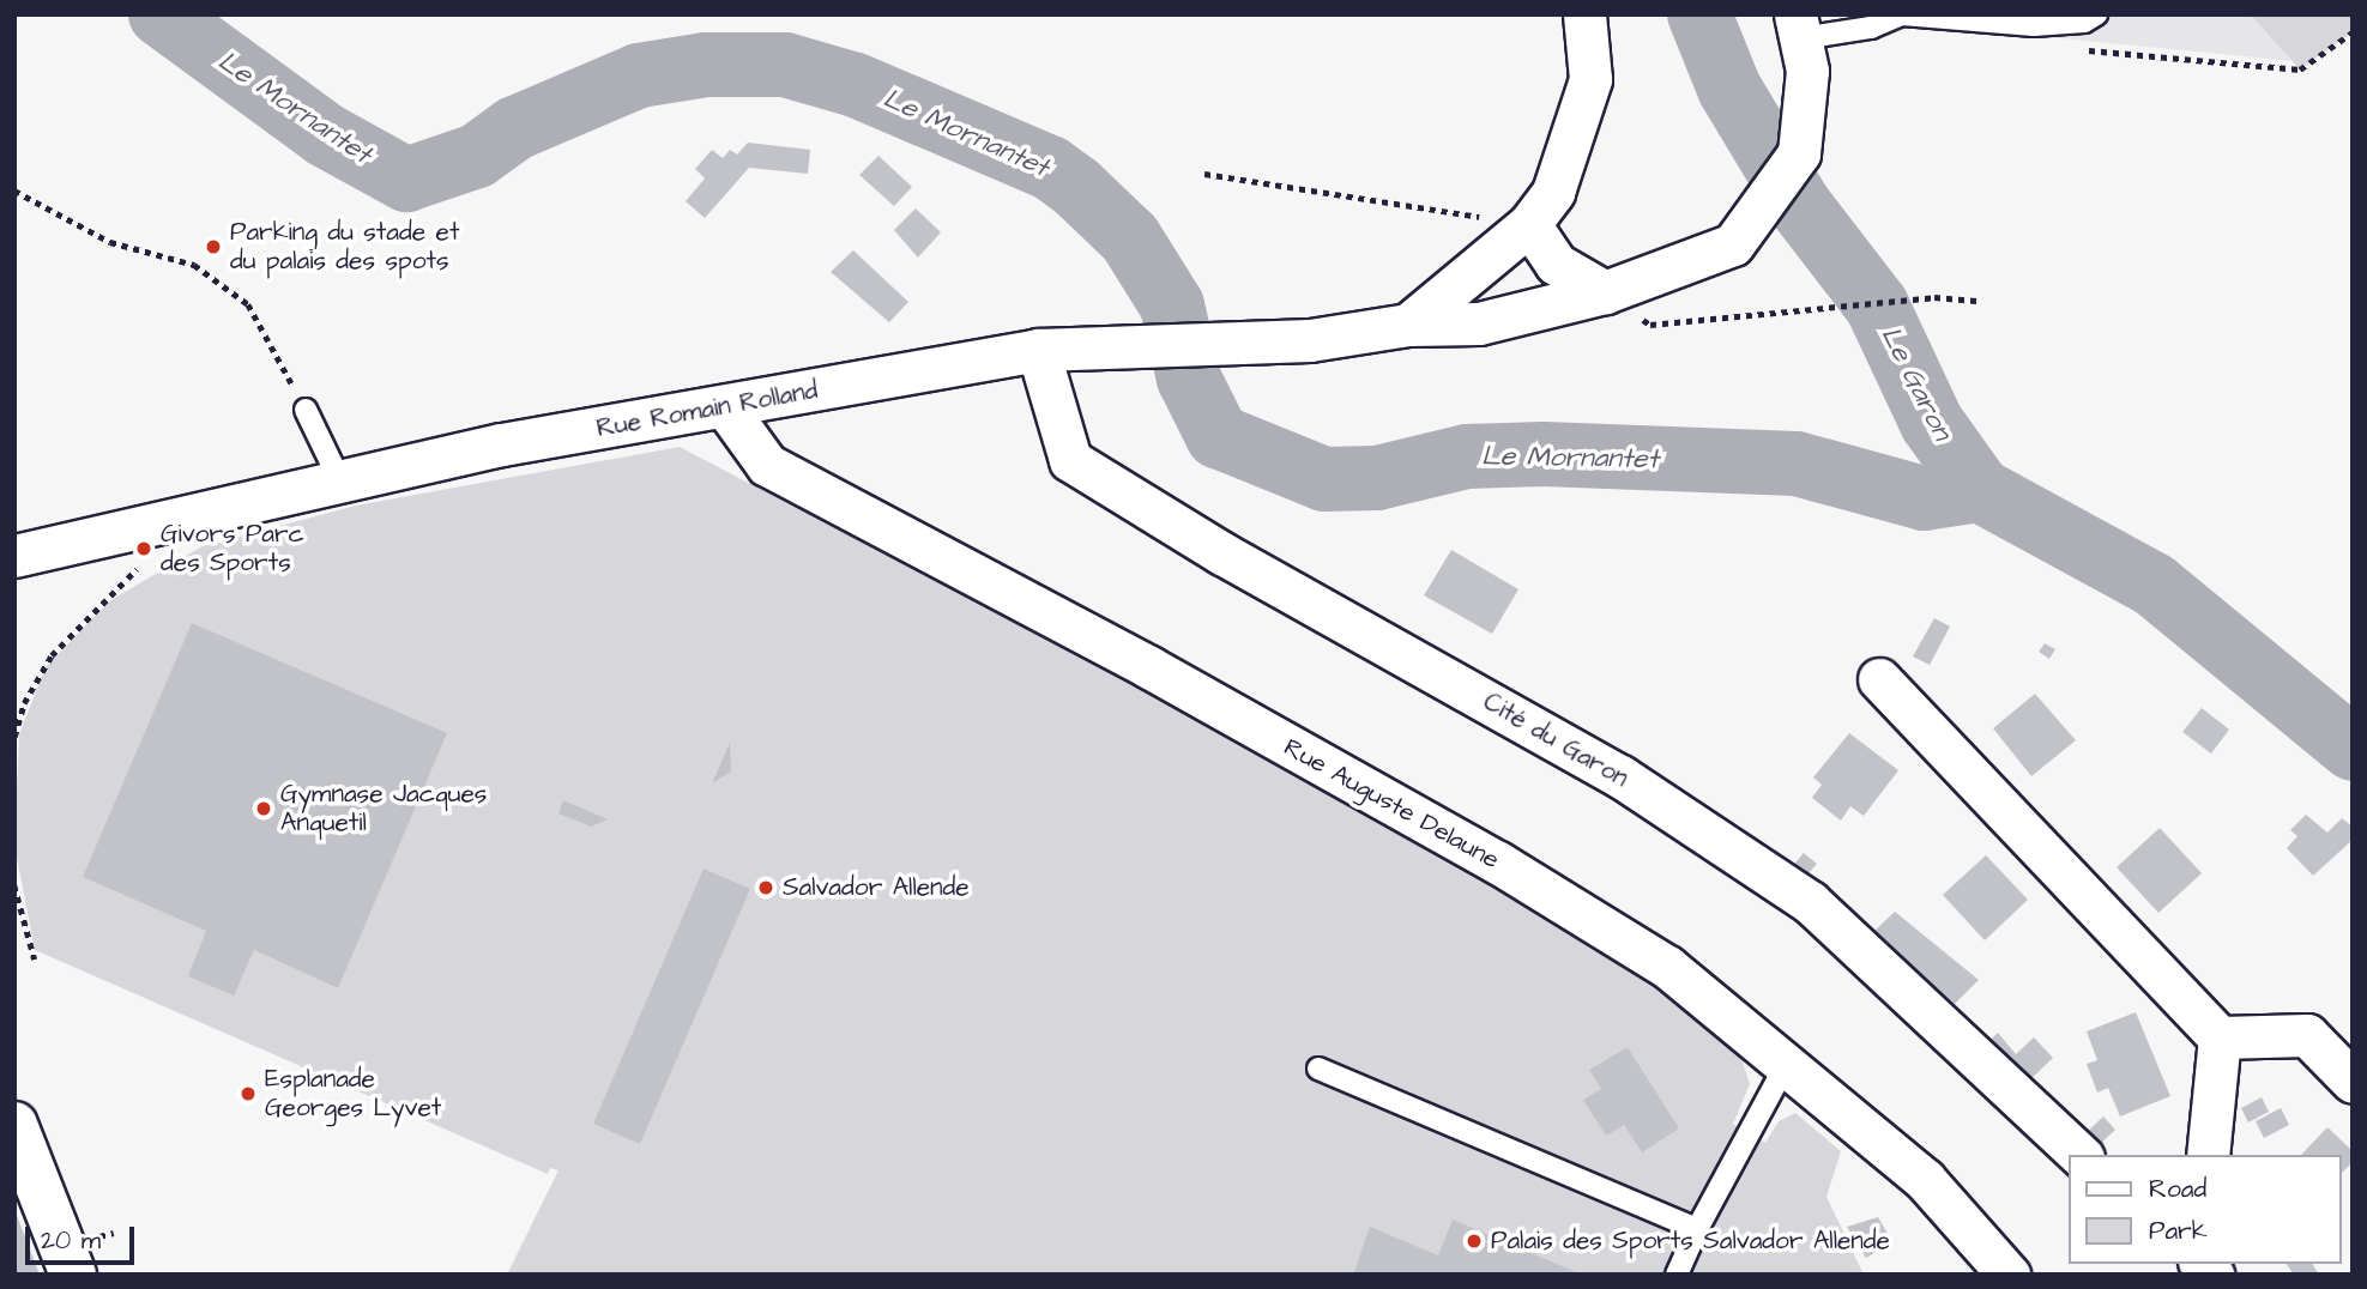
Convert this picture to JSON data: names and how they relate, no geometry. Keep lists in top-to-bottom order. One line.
{"streets":{"street":["Rue Romain Rolland","Cité du Garon","Rue Auguste Delaune"]},"crossings":[["Rue Romain Rolland","Cité du Garon"],["Rue Romain Rolland","Rue Auguste Delaune"]],"water":["Le Mornantet","Le Garon"],"places":["Parking du stade et du palais des spots","Givors Parc des Sports","Gymnase Jacques Anquetil","Salvador Allende","Esplanade Georges Lyvet","Palais des Sports Salvador Allende"],"legend":["Road","Park"],"scale_bar":"20 m"}
